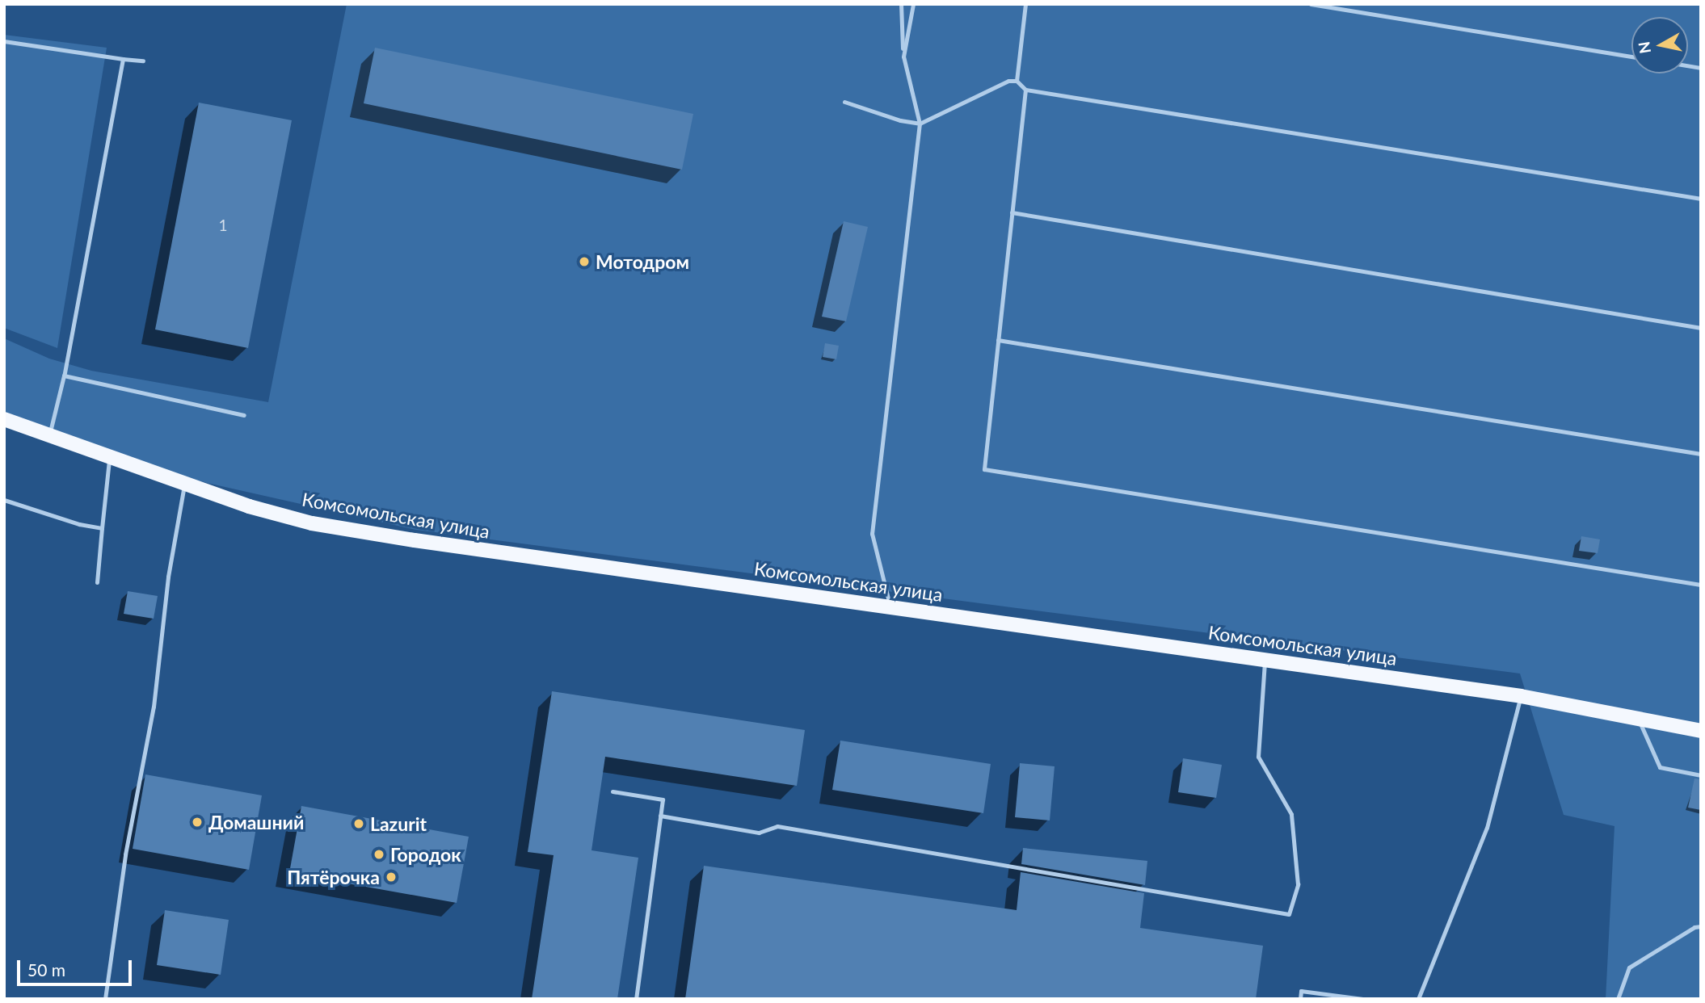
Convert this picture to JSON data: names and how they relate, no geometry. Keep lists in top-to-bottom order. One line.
{"streets":{"main road":["Комсомольская улица"]},"places":["Мотодром","Домашний","Lazurit","Городок","Пятёрочка"],"house_numbers":["1"],"scale_bar":"50 m","north":"left"}
